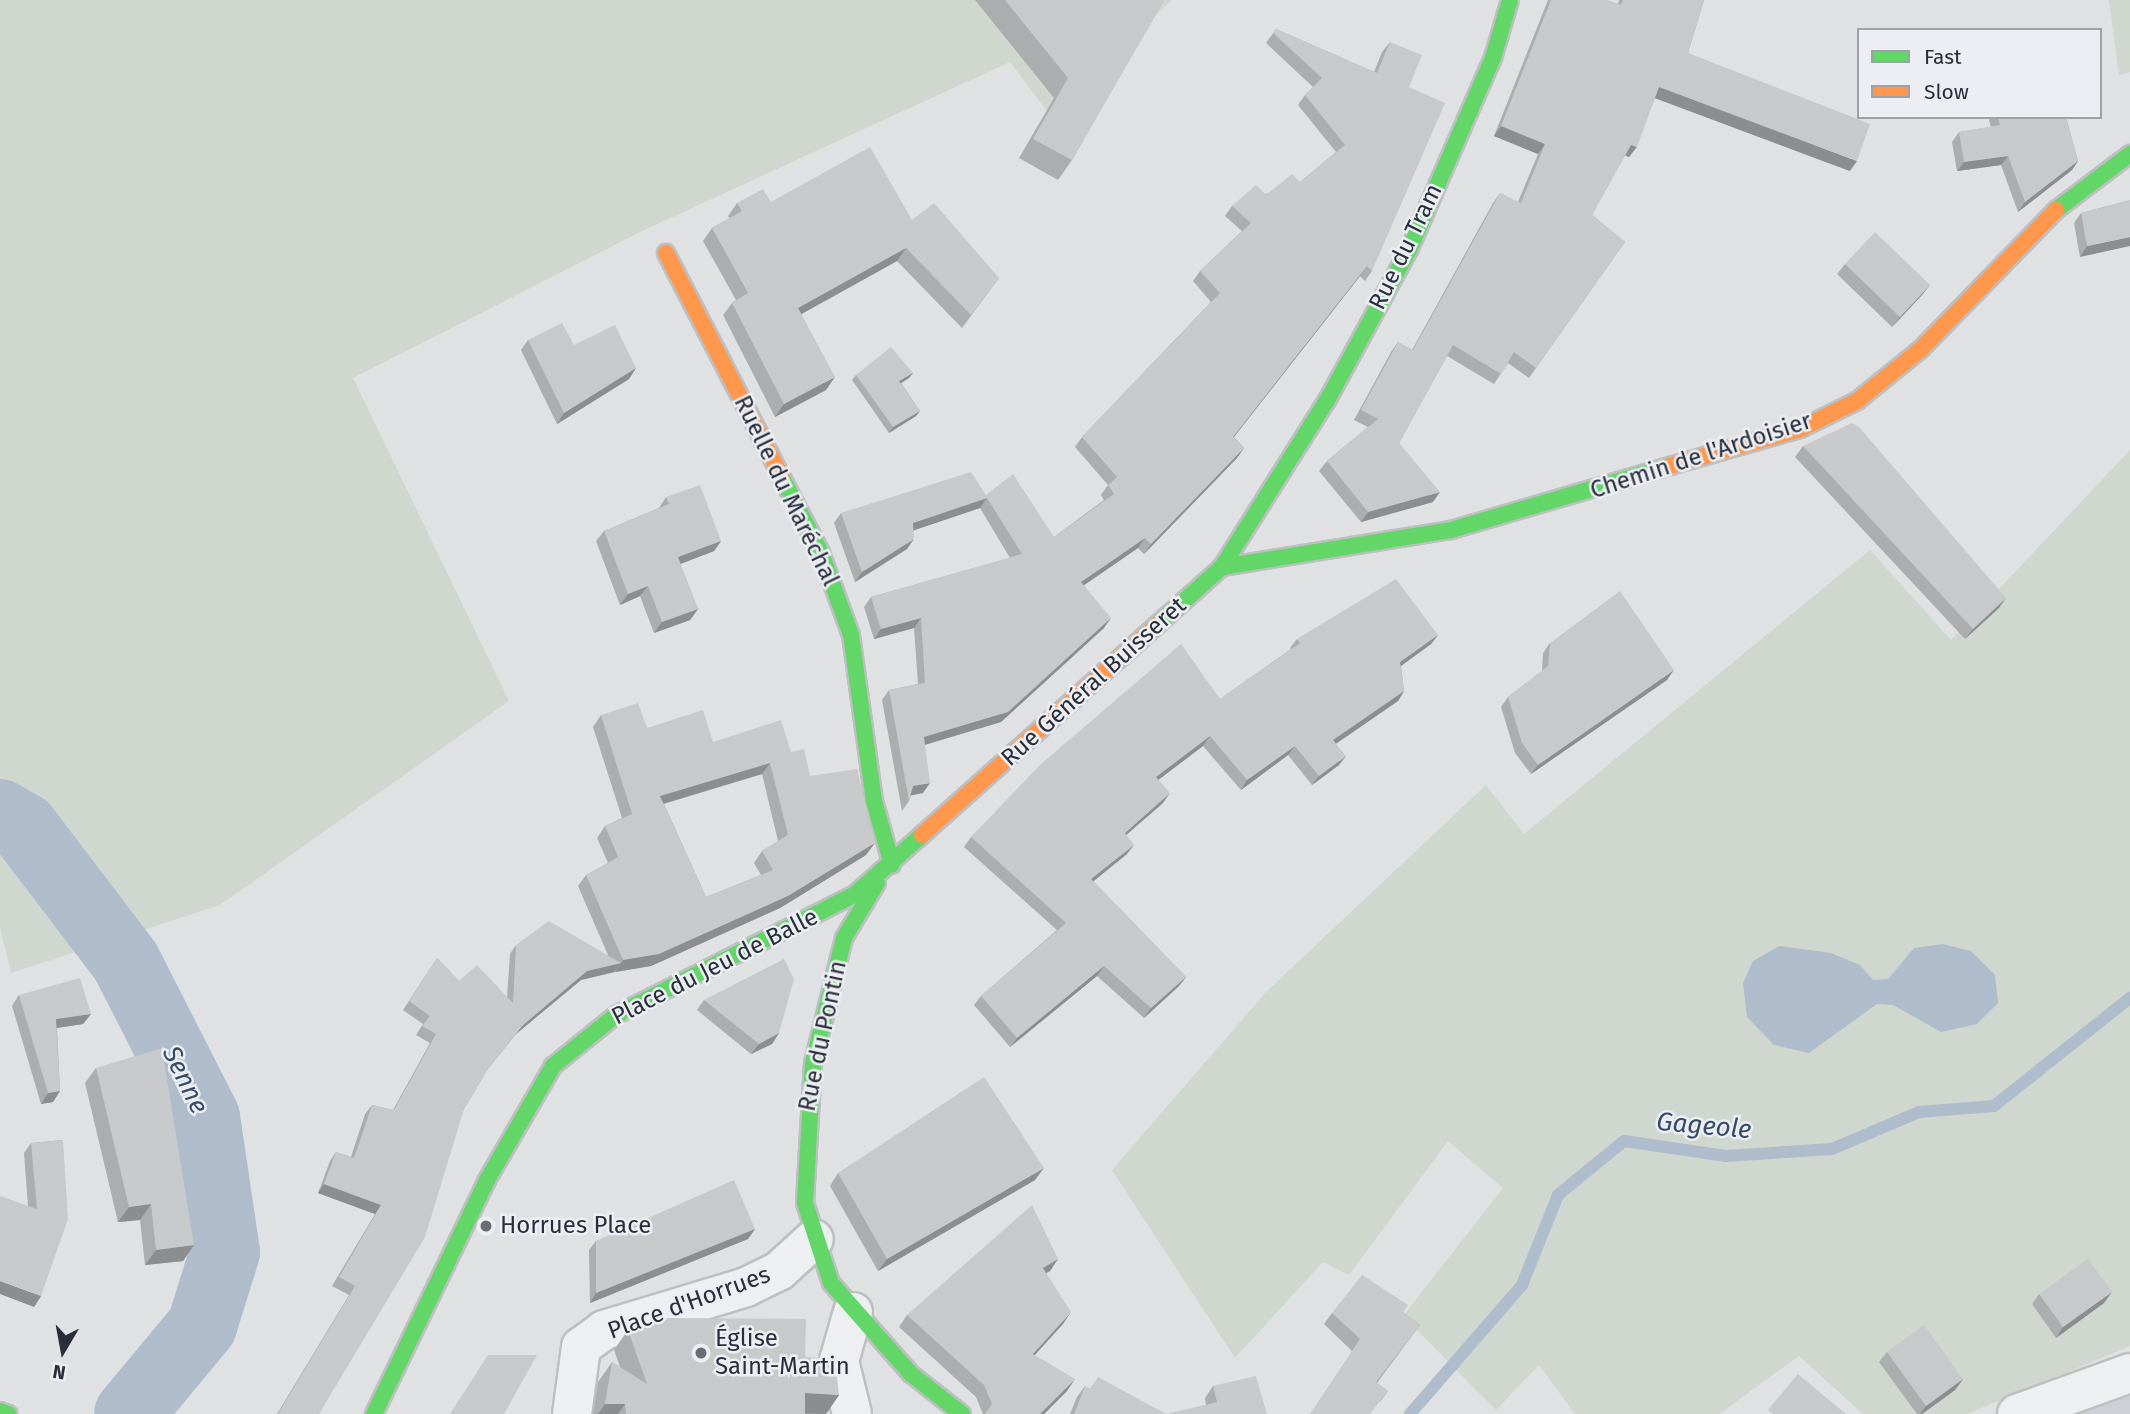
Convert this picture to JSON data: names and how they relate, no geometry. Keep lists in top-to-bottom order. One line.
{"streets":{"street":["Rue du Tram","Chemin de l'Ardoisier","Ruelle du Maréchal","Rue Général Buisseret","Place du Jeu de Balle","Rue du Pontin","Place d'Horrues"]},"crossings":[["Rue du Tram","Rue Général Buisseret"],["Chemin de l'Ardoisier","Rue Général Buisseret"],["Ruelle du Maréchal","Rue Général Buisseret"],["Ruelle du Maréchal","Place du Jeu de Balle"],["Ruelle du Maréchal","Rue du Pontin"],["Rue Général Buisseret","Place du Jeu de Balle"],["Rue Général Buisseret","Rue du Pontin"],["Place du Jeu de Balle","Rue du Pontin"],["Rue du Pontin","Place d'Horrues"]],"water":["Senne","Gageole"],"places":["Horrues Place","Église Saint-Martin"],"legend":["Fast","Slow"],"north":"bottom"}
